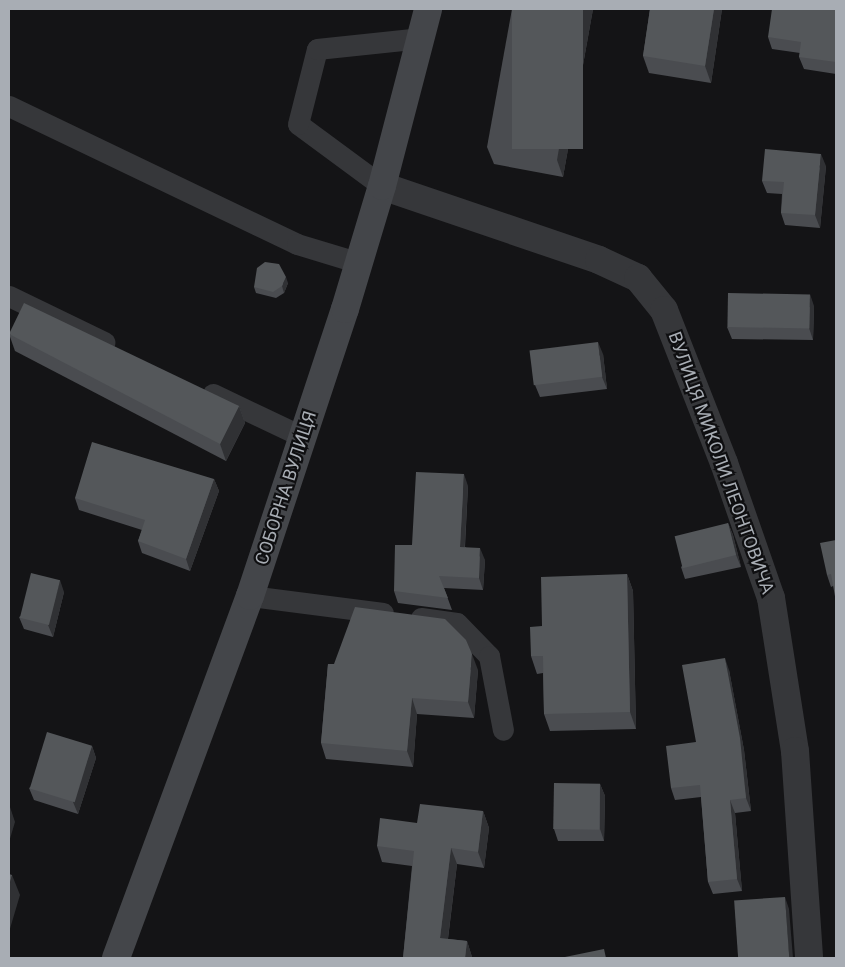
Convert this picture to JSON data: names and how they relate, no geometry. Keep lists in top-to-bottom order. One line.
{"streets":{"main road":["СОБОРНА ВУЛИЦЯ"],"street":["ВУЛИЦЯ МИКОЛИ ЛЕОНТОВИЧА"]},"crossings":[["ВУЛИЦЯ МИКОЛИ ЛЕОНТОВИЧА","СОБОРНА ВУЛИЦЯ"]]}
